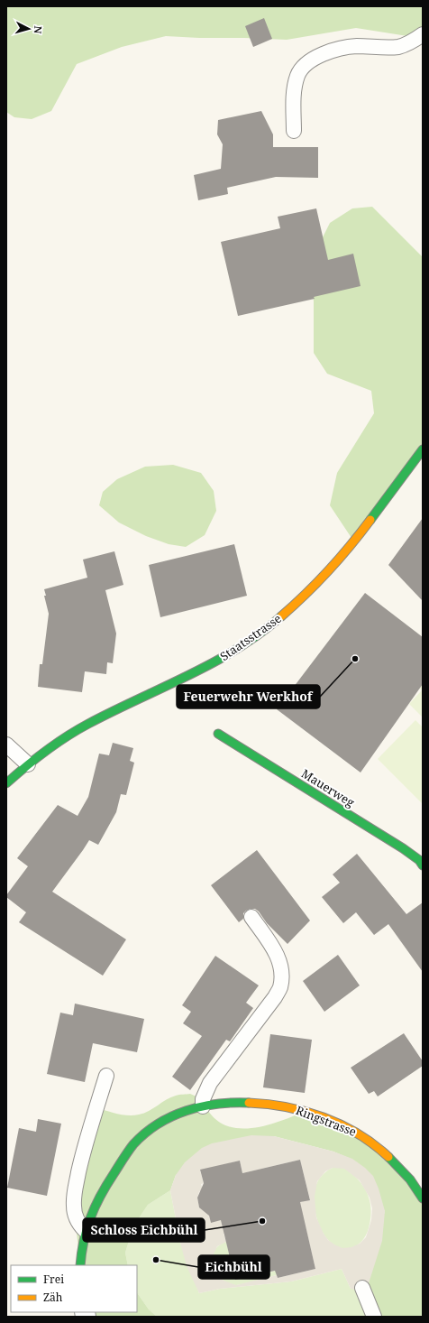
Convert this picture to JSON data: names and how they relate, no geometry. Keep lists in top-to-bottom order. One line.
{"streets":{"street":["Staatsstrasse","Mauerweg","Ringstrasse"]},"places":["Feuerwehr Werkhof","Schloss Eichbühl","Eichbühl"],"legend":["Frei","Zäh"],"north":"right"}
